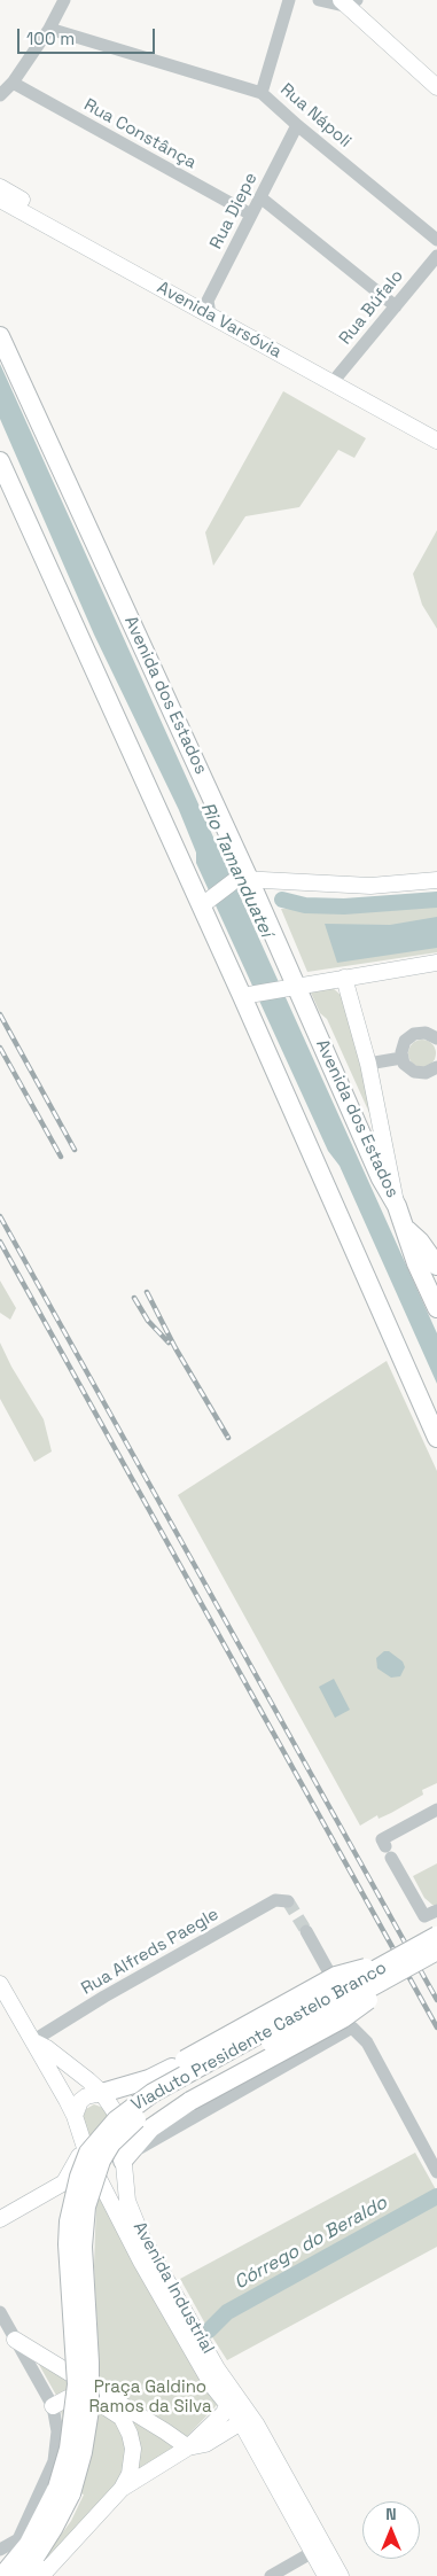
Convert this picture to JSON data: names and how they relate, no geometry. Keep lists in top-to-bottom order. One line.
{"streets":{"highway":["Avenida dos Estados","Viaduto Presidente Castelo Branco"],"main road":["Avenida Varsóvia","Avenida Industrial"],"street":["Rua Nápoli","Rua Constânça","Rua Diepe","Rua Búfalo","Rua Alfreds Paegle"]},"crossings":[["Rua Nápoli","Rua Diepe"],["Rua Constânça","Rua Diepe"],["Rua Diepe","Avenida Varsóvia"],["Rua Búfalo","Avenida Varsóvia"],["Rua Alfreds Paegle","Avenida Industrial"]],"water":["Rio Tamanduateí","Córrego do Beraldo"],"parks":["Praça Galdino Ramos da Silva"],"scale_bar":"100 m","north":"top"}
